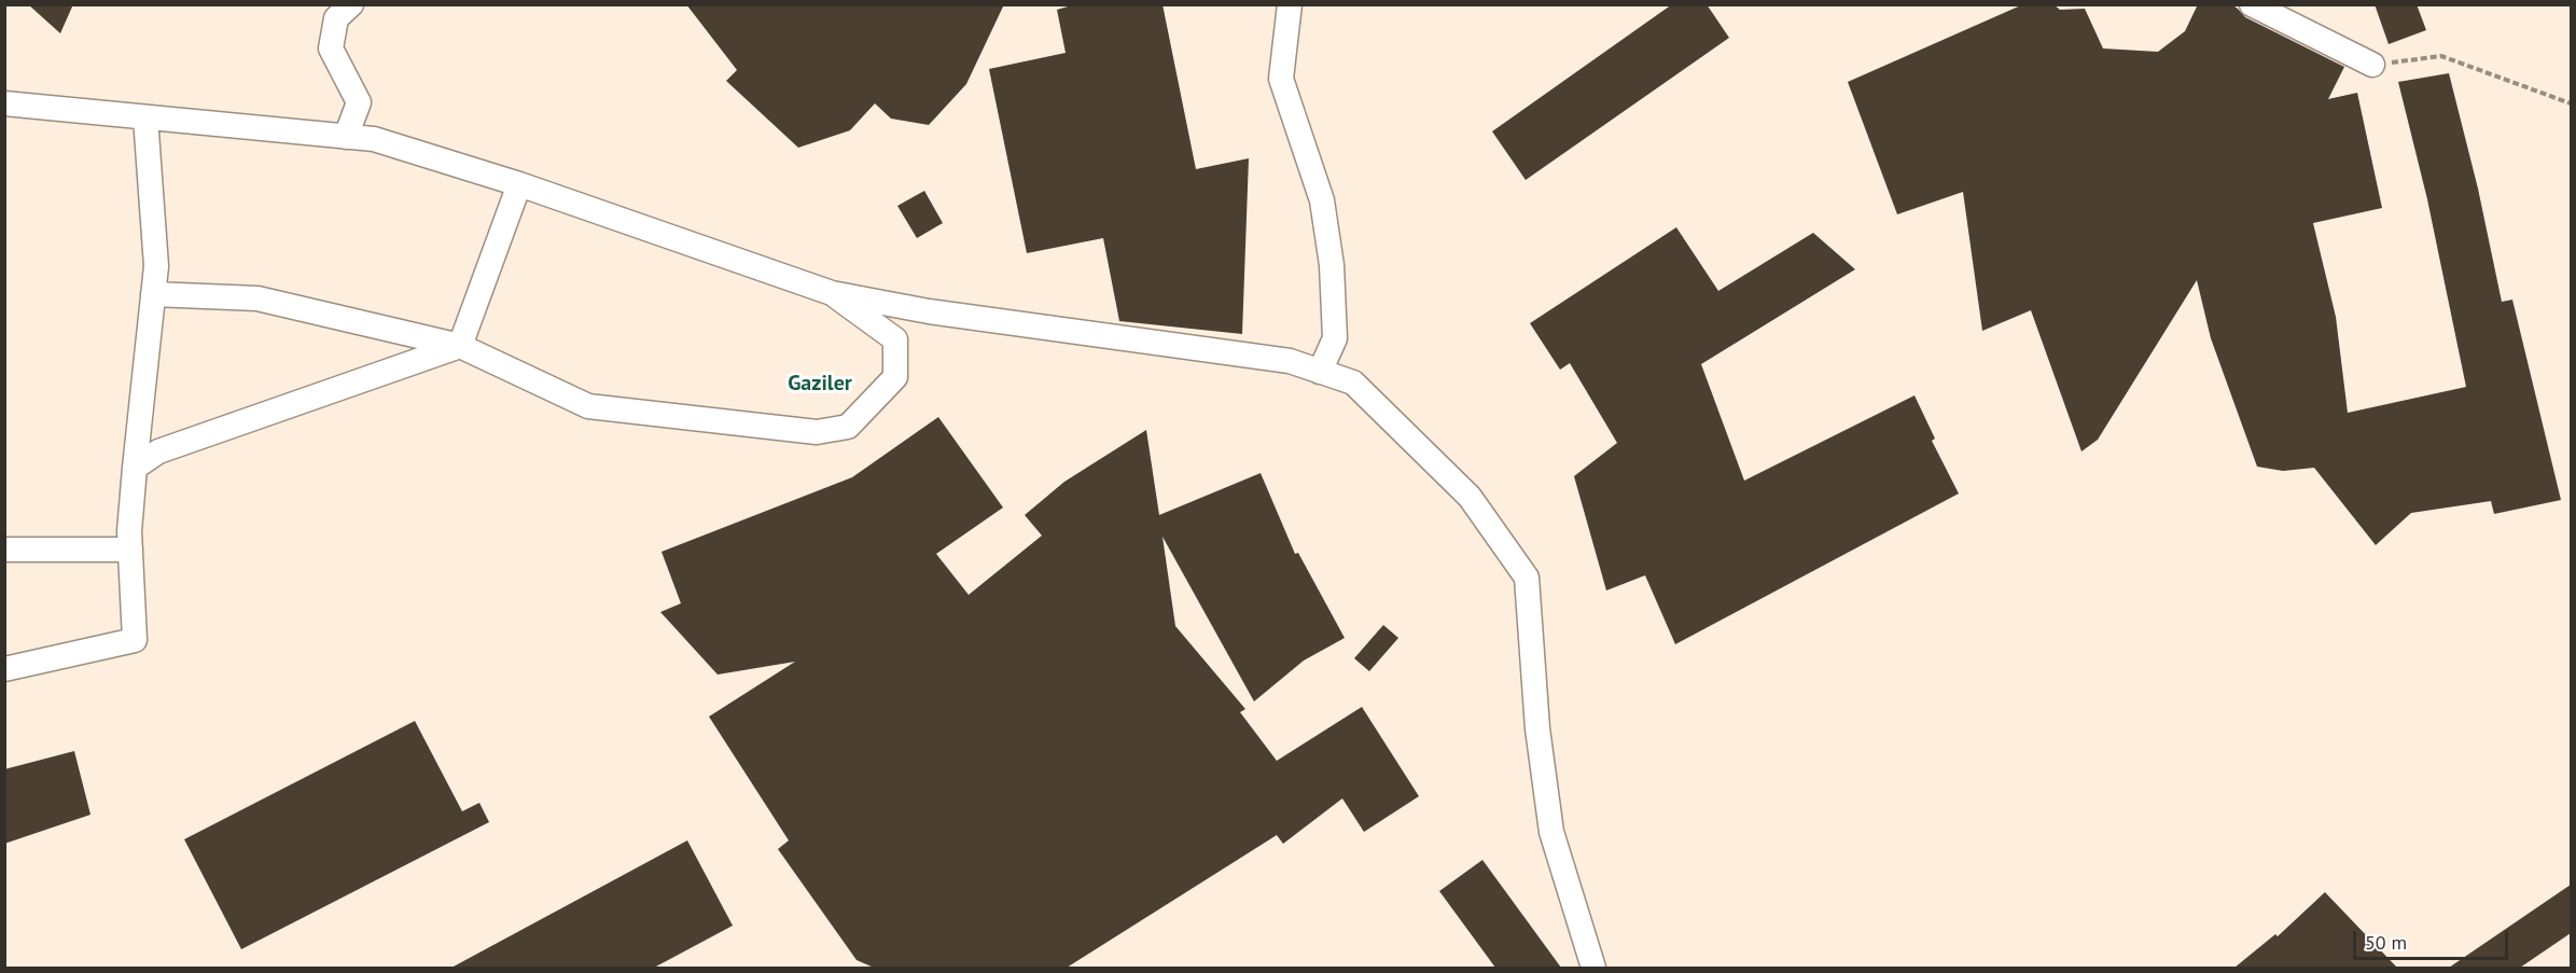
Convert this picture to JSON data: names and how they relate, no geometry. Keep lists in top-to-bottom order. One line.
{"districts":["Gaziler"],"scale_bar":"50 m"}
